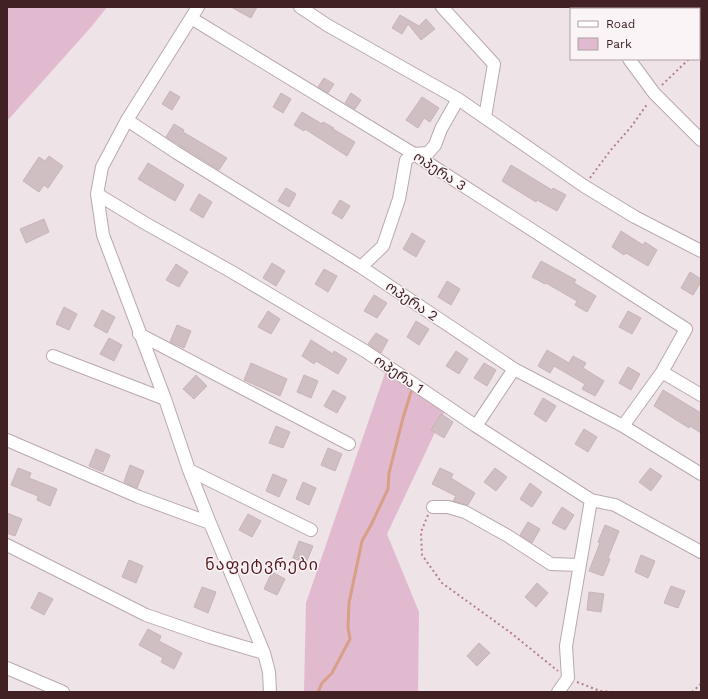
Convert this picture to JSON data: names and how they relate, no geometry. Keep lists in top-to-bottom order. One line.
{"streets":{"street":["ოპერა 3","ოპერა 2","ოპერა 1"]},"districts":["ნაფეტვრები"],"legend":["Road","Park"]}
